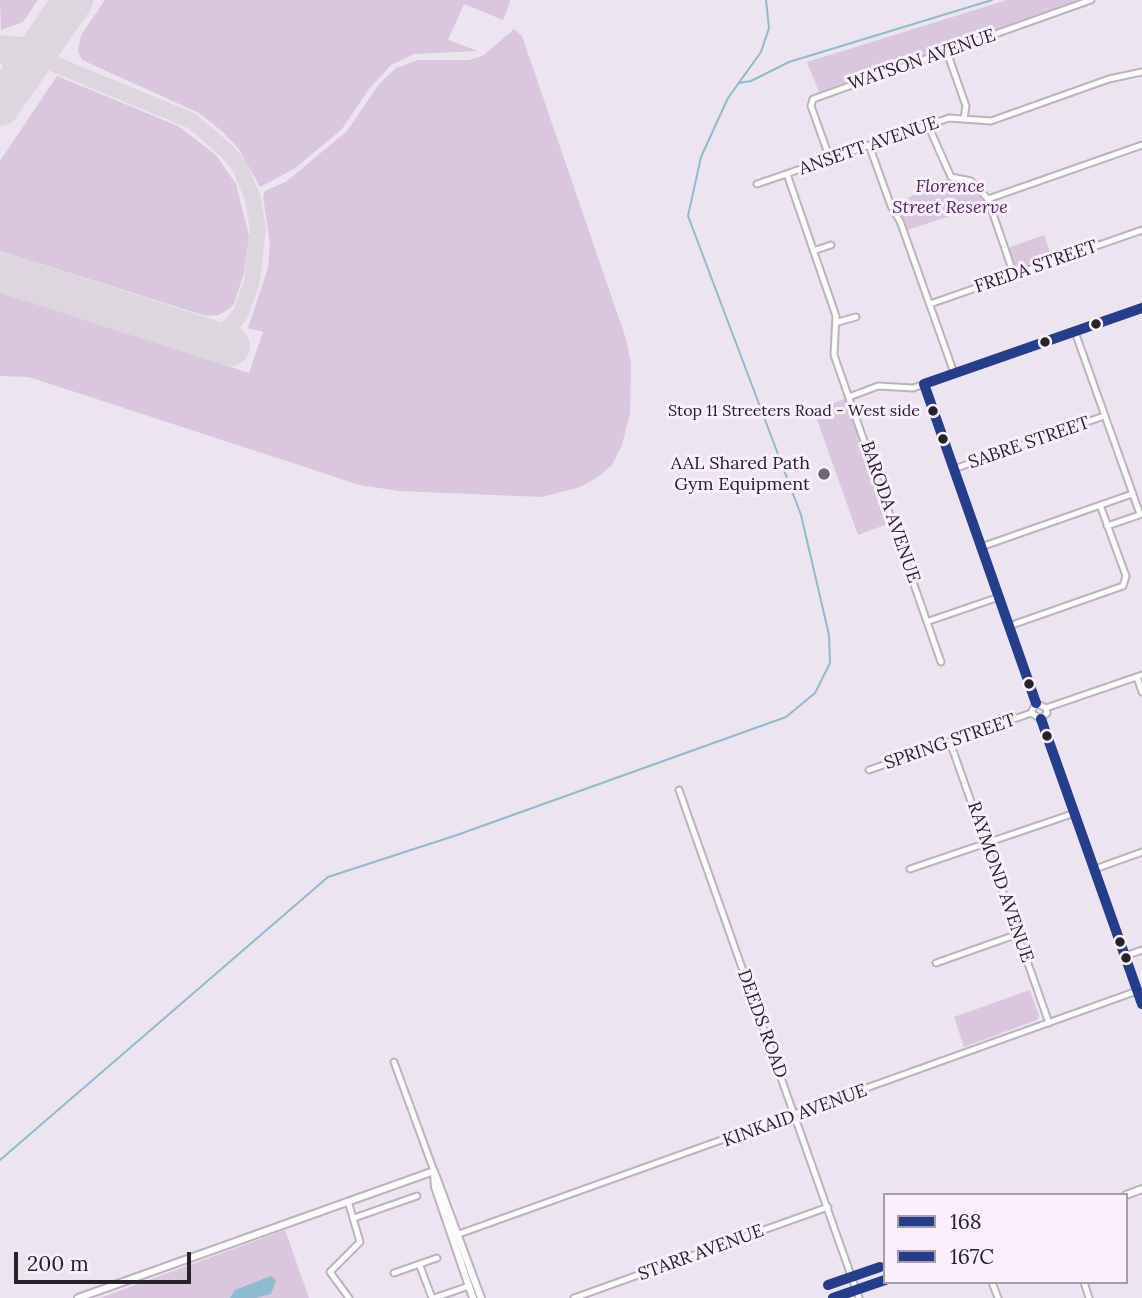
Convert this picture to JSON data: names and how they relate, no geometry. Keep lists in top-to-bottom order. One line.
{"streets":{"street":["WATSON AVENUE","ANSETT AVENUE","FREDA STREET","SABRE STREET","BARODA AVENUE","SPRING STREET","RAYMOND AVENUE","DEEDS ROAD","KINKAID AVENUE","STARR AVENUE"]},"crossings":[["WATSON AVENUE","ANSETT AVENUE"],["ANSETT AVENUE","BARODA AVENUE"],["SPRING STREET","RAYMOND AVENUE"],["RAYMOND AVENUE","KINKAID AVENUE"],["DEEDS ROAD","KINKAID AVENUE"],["DEEDS ROAD","STARR AVENUE"]],"parks":["Florence Street Reserve"],"places":["Stop 11 Streeters Road - West side","AAL Shared Path Gym Equipment"],"lines":["transit line 168","transit line 167C"],"legend":["168","167C"],"scale_bar":"200 m"}
